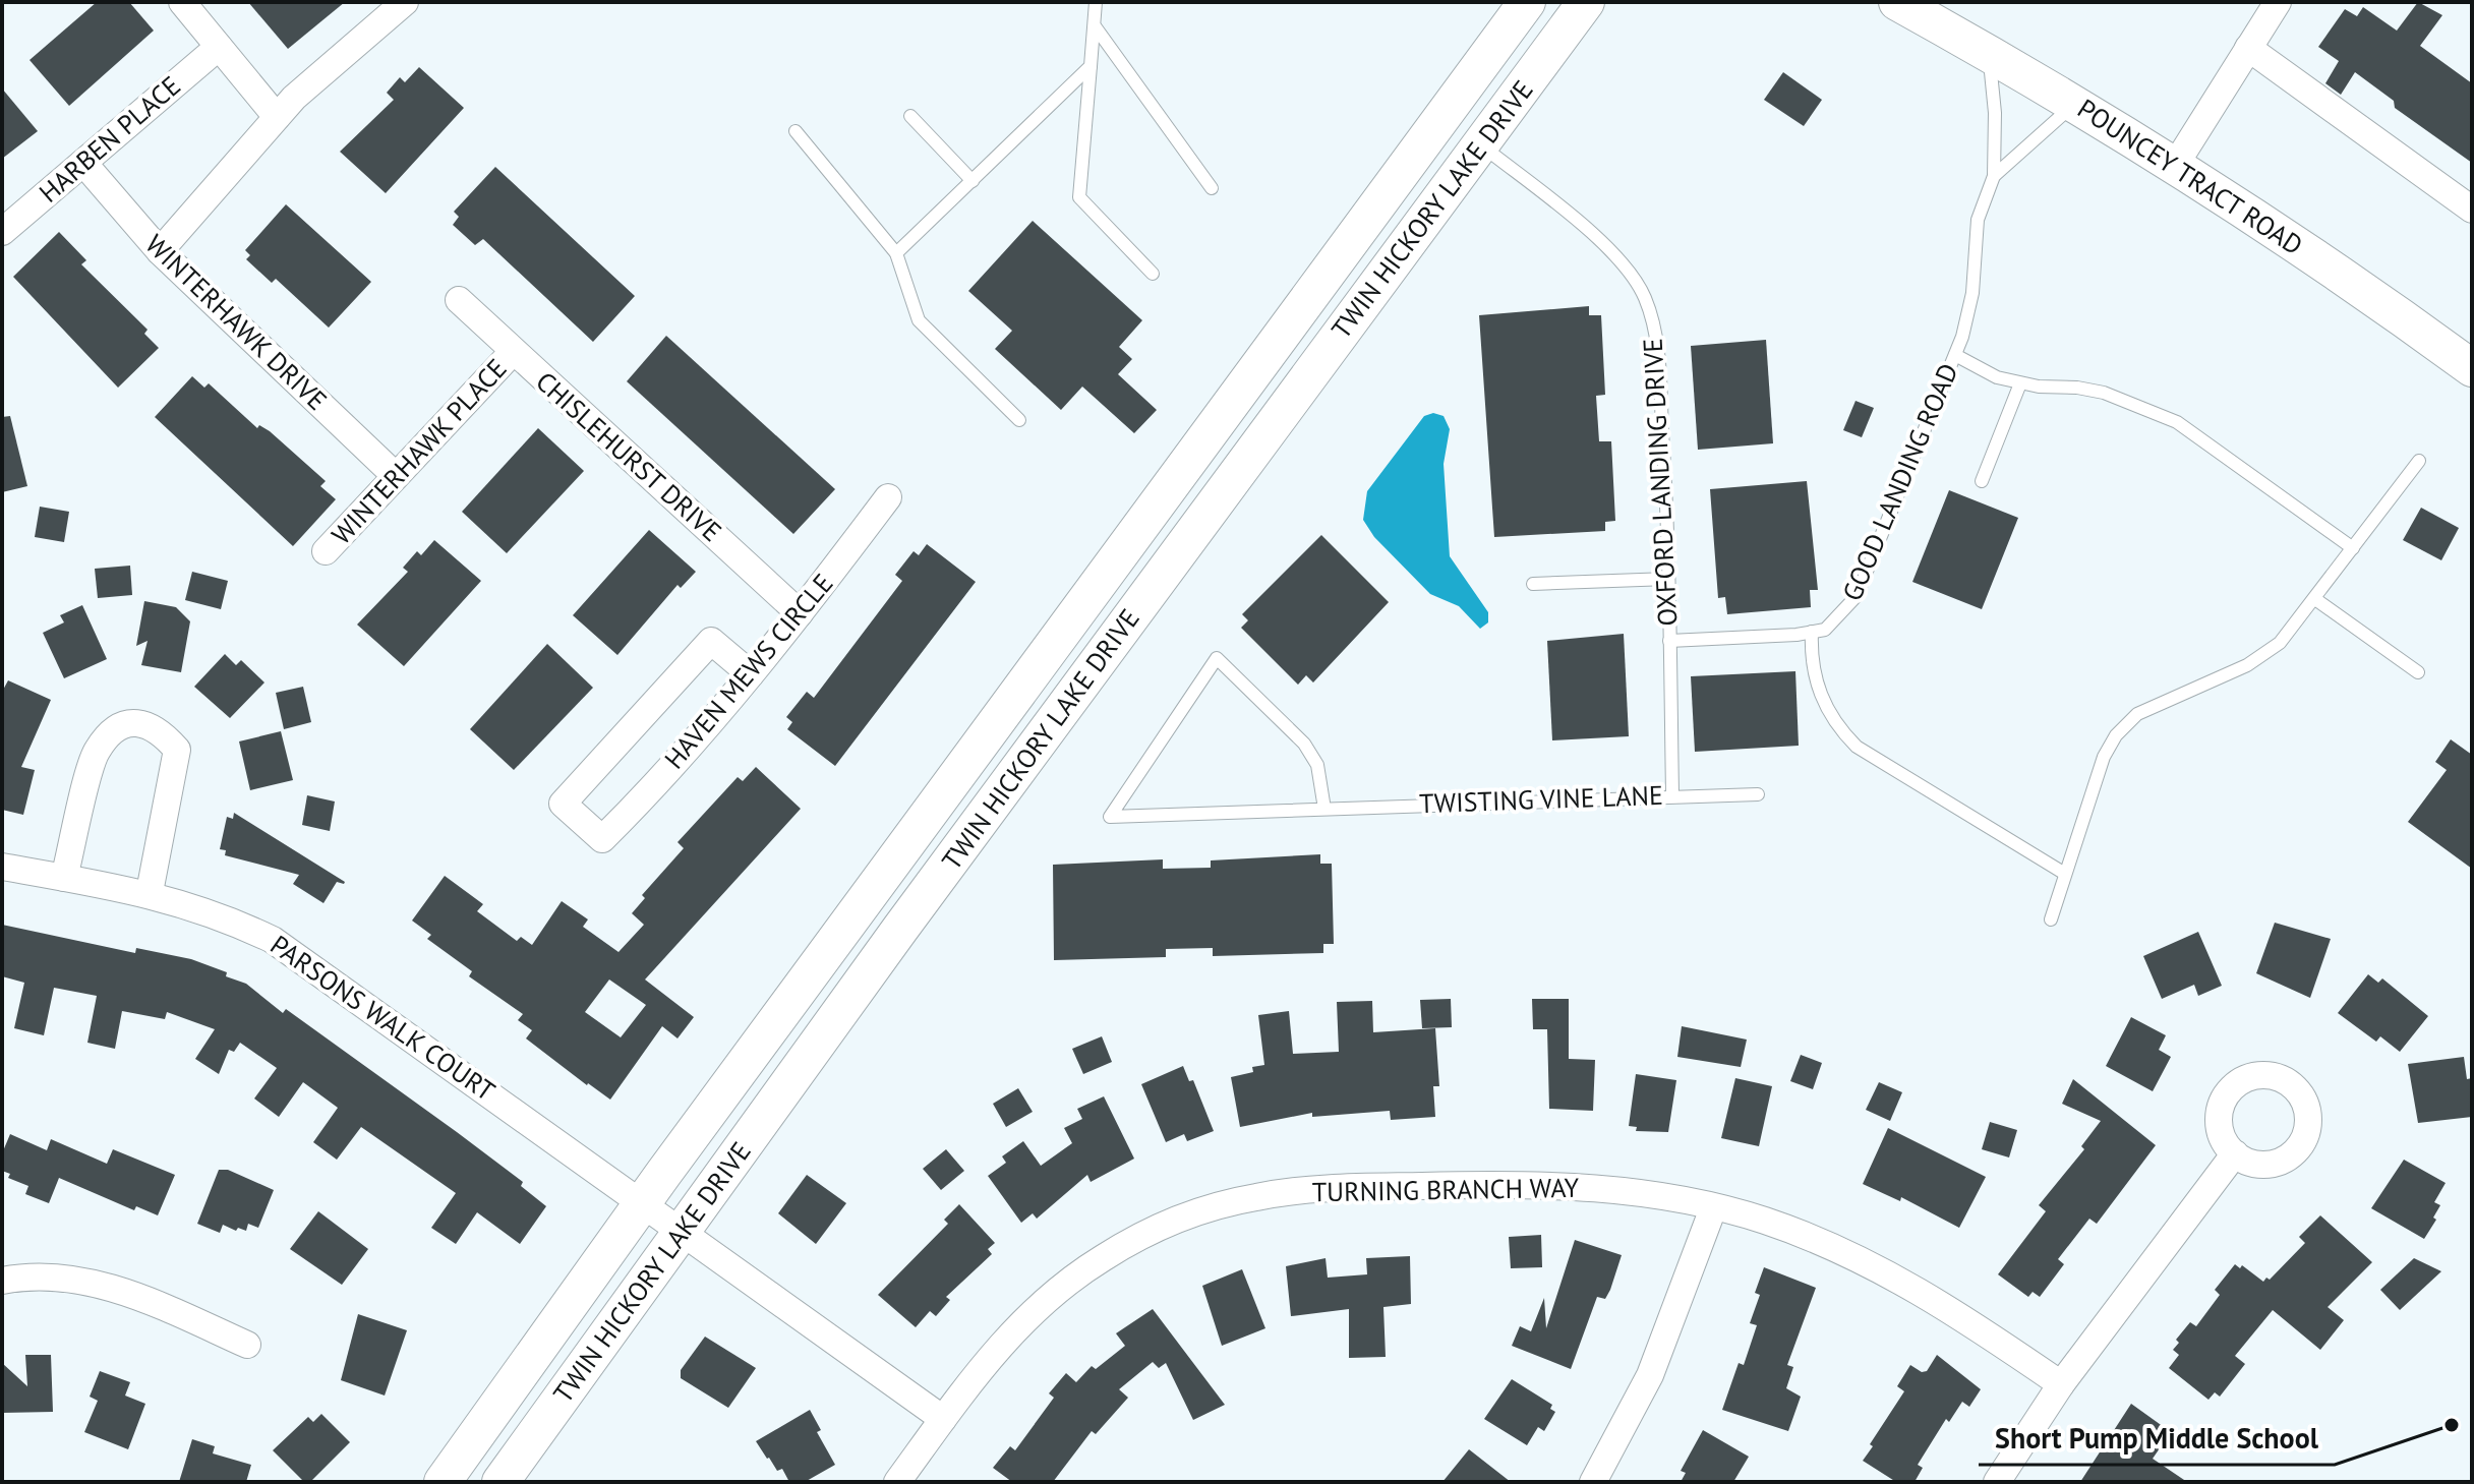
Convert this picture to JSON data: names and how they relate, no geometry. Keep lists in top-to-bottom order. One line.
{"streets":{"street":["HARBEN PLACE","POUNCEY TRACT ROAD","TWIN HICKORY LAKE DRIVE","WINTERHAWK DRIVE","WINTERHAWK PLACE","CHISLEHURST DRIVE","HAVEN MEWS CIRCLE","PARSONS WALK COURT","TURNING BRANCH WAY"],"lane":["OXFORD LANDING DRIVE","GOOD LANDING ROAD","TWISTING VINE LANE"]},"crossings":[["HARBEN PLACE","WINTERHAWK DRIVE"],["TWIN HICKORY LAKE DRIVE","OXFORD LANDING DRIVE"],["TWIN HICKORY LAKE DRIVE","PARSONS WALK COURT"],["WINTERHAWK DRIVE","WINTERHAWK PLACE"],["WINTERHAWK PLACE","CHISLEHURST DRIVE"],["CHISLEHURST DRIVE","HAVEN MEWS CIRCLE"],["OXFORD LANDING DRIVE","TWISTING VINE LANE"],["PARSONS WALK COURT","TURNING BRANCH WAY"]],"places":["Short Pump Middle School"]}
